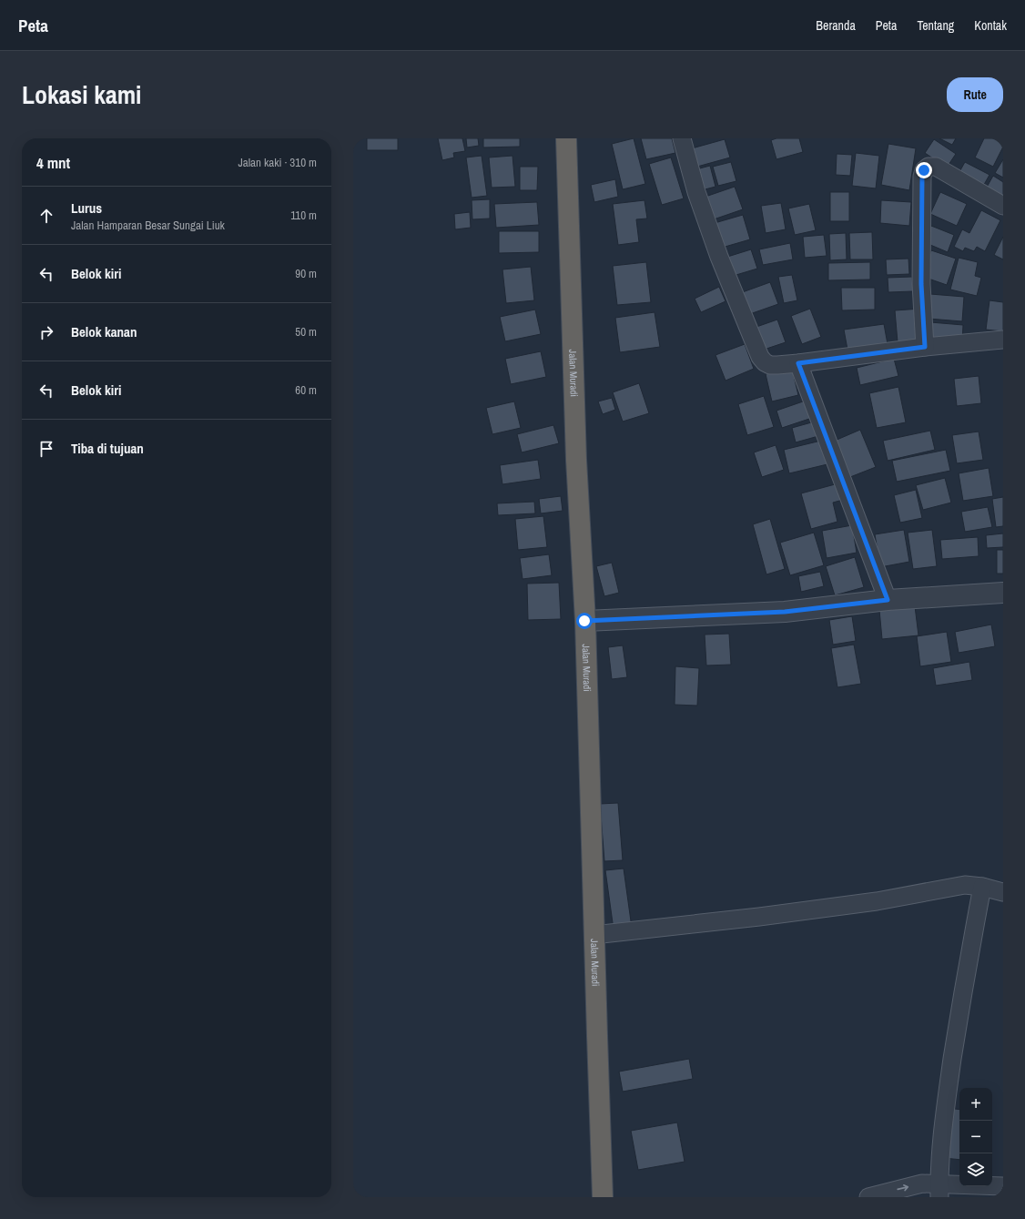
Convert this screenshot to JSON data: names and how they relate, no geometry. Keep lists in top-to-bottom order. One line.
{"streets":{"highway":["Jalan Muradi"]},"page":{"header":"Peta","nav":["Beranda","Peta","Tentang","Kontak"],"title":"Lokasi kami","buttons":"Rute","heading":["4 mnt","Jalan kaki · 310 m"],"list":[["Lurus","Jalan Hamparan Besar Sungai Liuk","110 m"],["Belok kiri","90 m"],["Belok kanan","50 m"],["Belok kiri","60 m"],"Tiba di tujuan"],"map_buttons":["+","−"]}}
